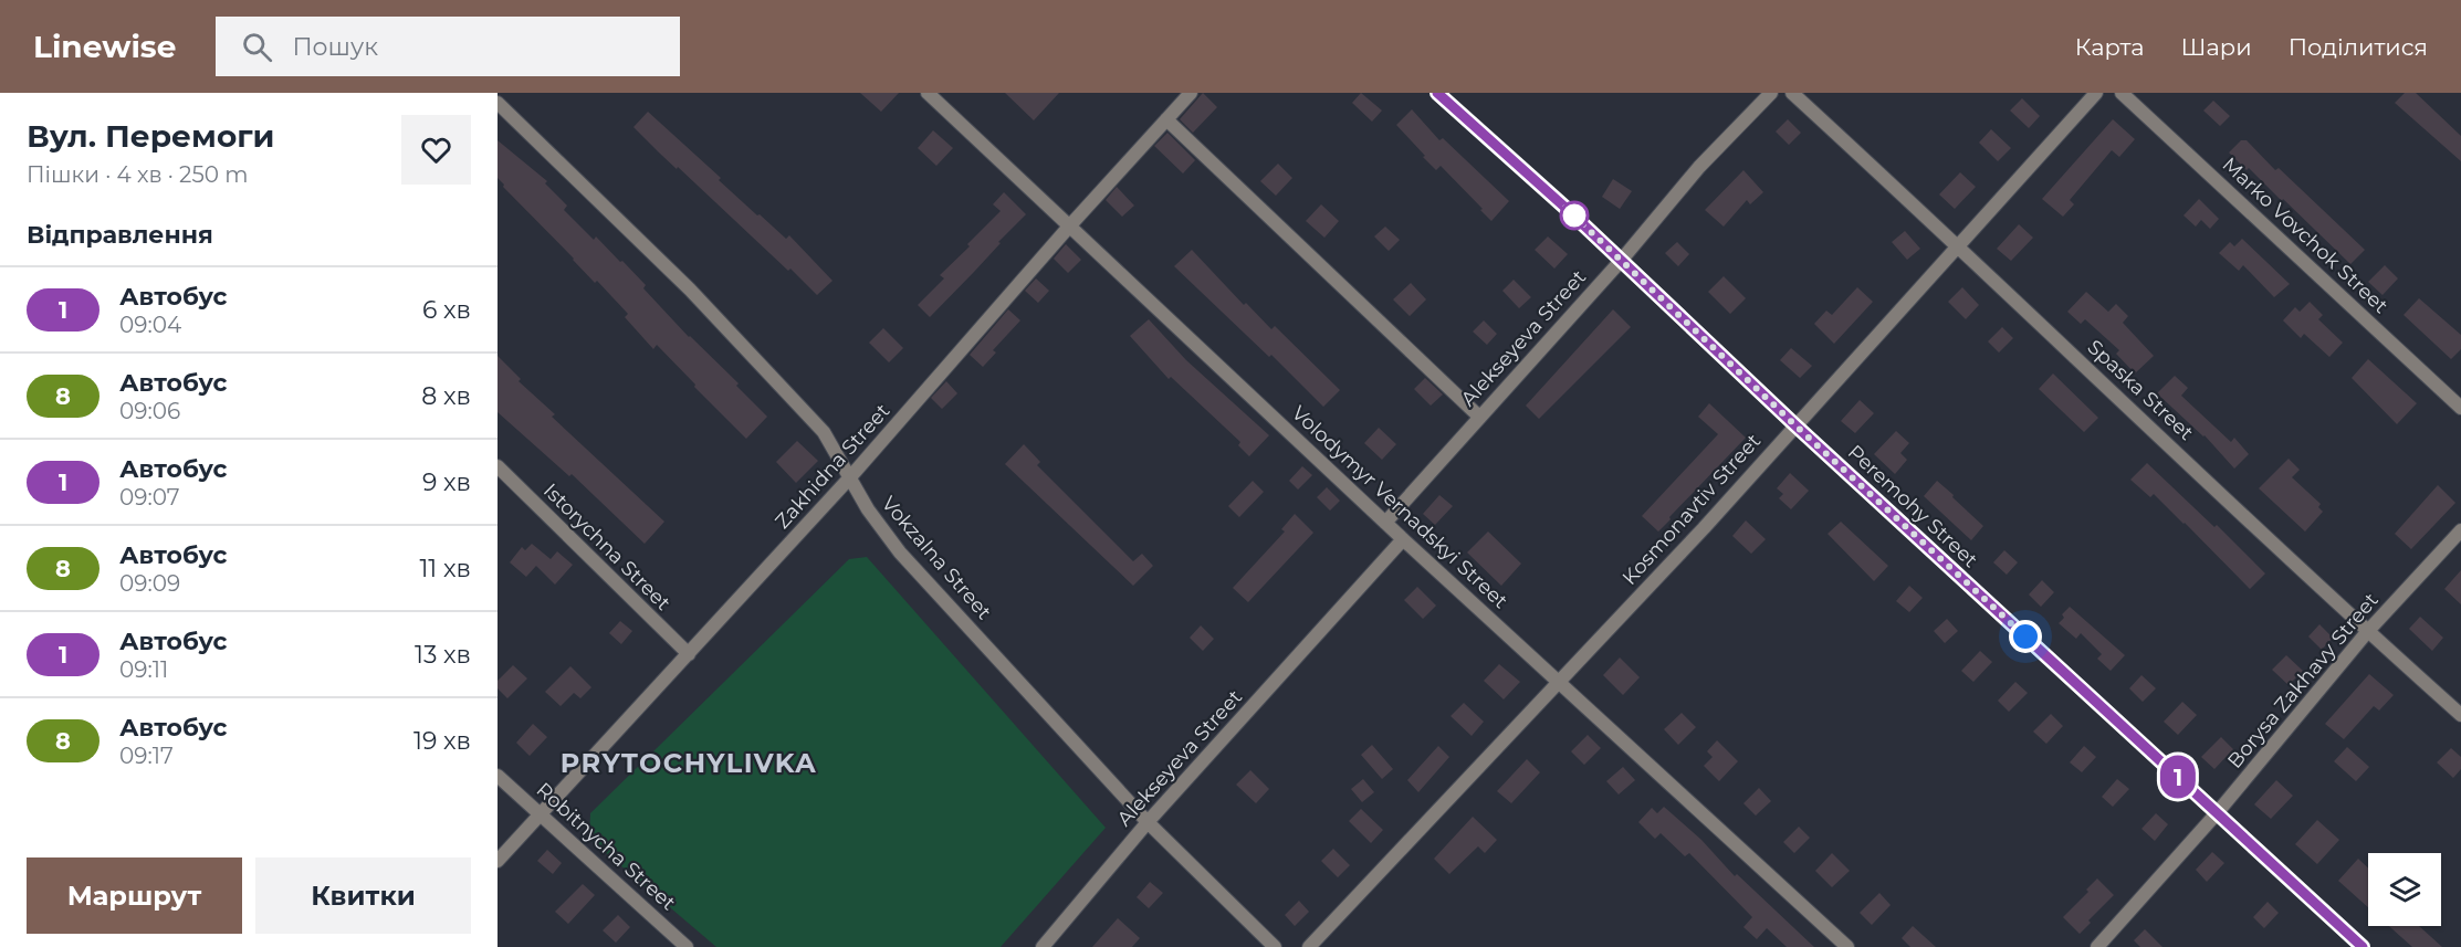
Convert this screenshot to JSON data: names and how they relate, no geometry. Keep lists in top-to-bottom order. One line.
{"streets":{"main road":["Peremohy Street"],"street":["Marko Vovchok Street","Alekseyeva Street","Spaska Street","Zakhidna Street","Volodymyr Vernadskyi Street","Kosmonavtiv Street","Istorychna Street","Vokzalna Street","Borysa Zakhavy Street","Robitnycha Street"]},"crossings":[["Alekseyeva Street","Peremohy Street"],["Alekseyeva Street","Volodymyr Vernadskyi Street"],["Alekseyeva Street","Vokzalna Street"],["Spaska Street","Kosmonavtiv Street"],["Spaska Street","Borysa Zakhavy Street"],["Zakhidna Street","Volodymyr Vernadskyi Street"],["Zakhidna Street","Istorychna Street"],["Zakhidna Street","Vokzalna Street"],["Zakhidna Street","Robitnycha Street"],["Peremohy Street","Kosmonavtiv Street"],["Peremohy Street","Borysa Zakhavy Street"],["Volodymyr Vernadskyi Street","Kosmonavtiv Street"]],"districts":["PRYTOCHYLIVKA"],"lines":["bus line 1"],"page":{"header":"Linewise","search":"Пошук","nav":["Карта","Шари","Поділитися"],"heading":[["Вул. Перемоги","Пішки · 4 хв · 250 m"],"Відправлення"],"on_map":"1","list":[{"mark":"1","name":"Автобус","note":"09:04","value":"6 хв"},{"mark":"8","name":"Автобус","note":"09:06","value":"8 хв"},{"mark":"1","name":"Автобус","note":"09:07","value":"9 хв"},{"mark":"8","name":"Автобус","note":"09:09","value":"11 хв"},{"mark":"1","name":"Автобус","note":"09:11","value":"13 хв"},{"mark":"8","name":"Автобус","note":"09:17","value":"19 хв"}],"buttons":["Маршрут","Квитки"]}}
